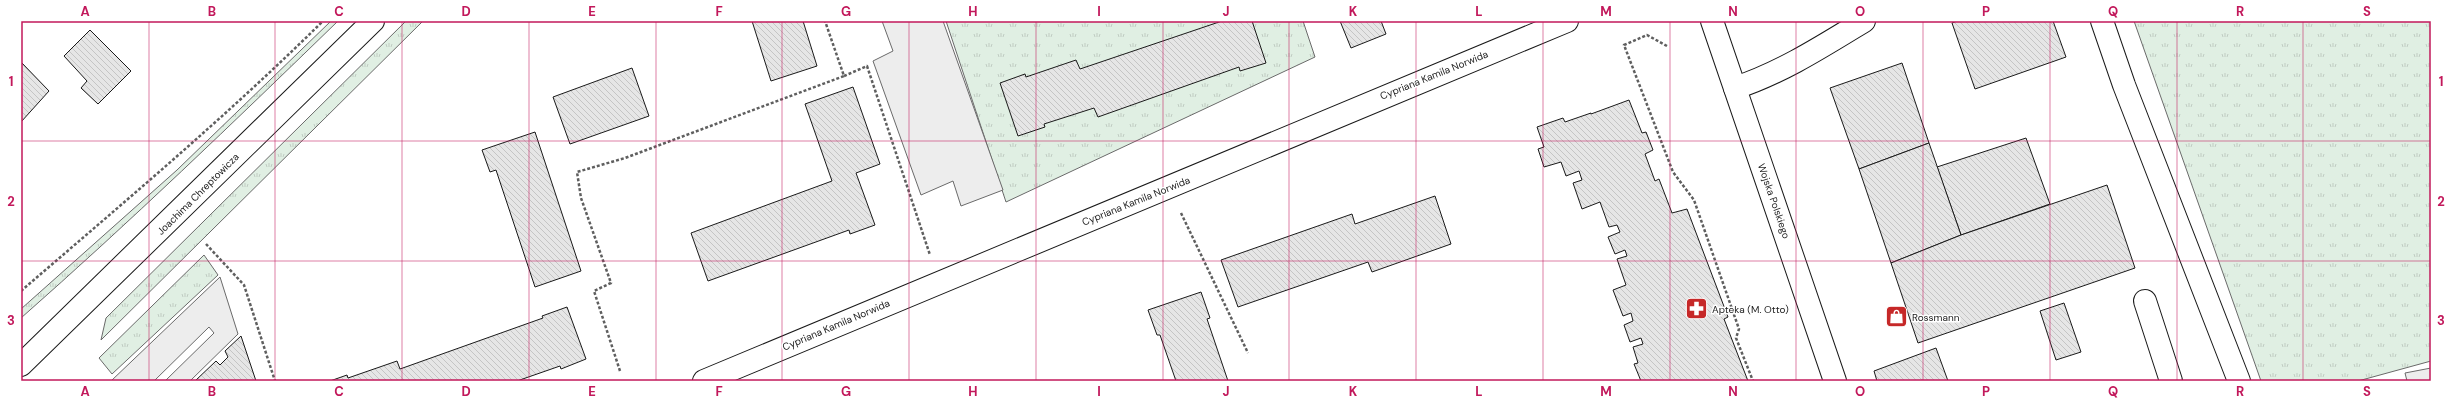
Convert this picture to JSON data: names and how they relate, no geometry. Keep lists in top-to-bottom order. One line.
{"streets":{"street":["Cypriana Kamila Norwida","Joachima Chreptowicza","Wojska Polskiego"]},"places":{"pharmacy":["Apteka (M. Otto)"],"shop":["Rossmann"]},"grid":{"columns":["A","B","C","D","E","F","G","H","I","J","K","L","M","N","O","P","Q","R","S"],"rows":["1","2","3"]}}
